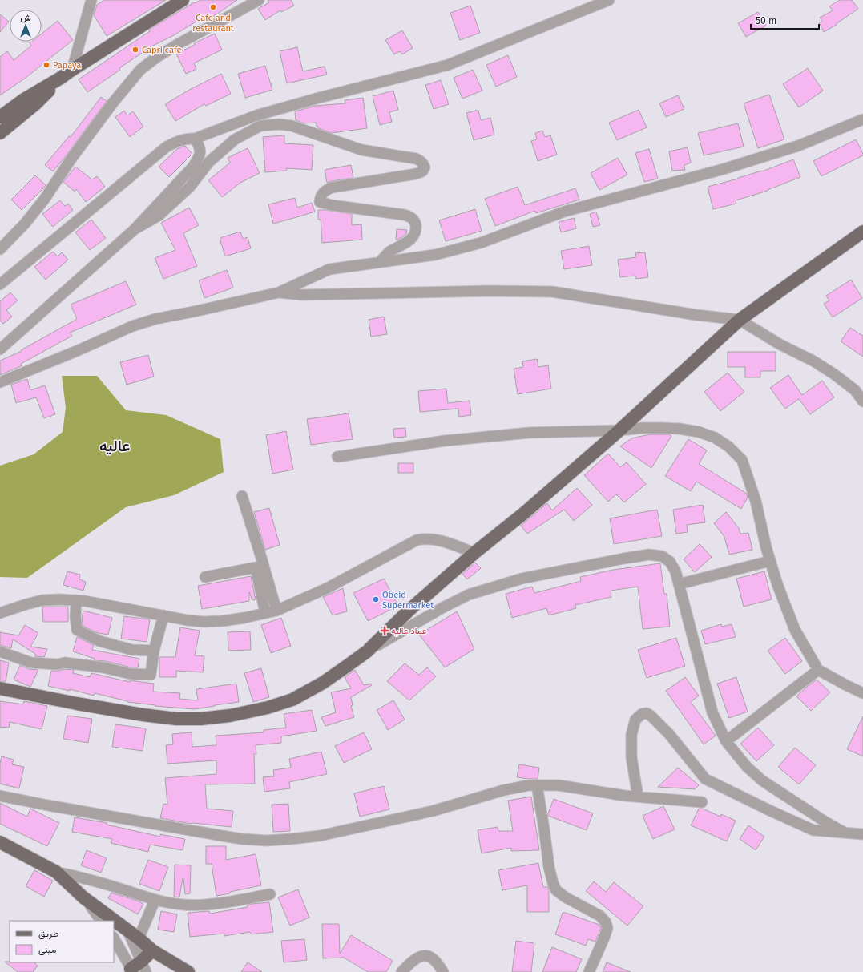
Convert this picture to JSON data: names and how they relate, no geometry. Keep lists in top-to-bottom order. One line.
{"districts":["عاليه"],"places":{"other":["Cafe and restaurant","Capri cafe","Papaya","Obeid Supermarket"],"health":["عماد عاليه"]},"legend":["طريق","مبنى"],"scale_bar":"50 m","north":"top"}
